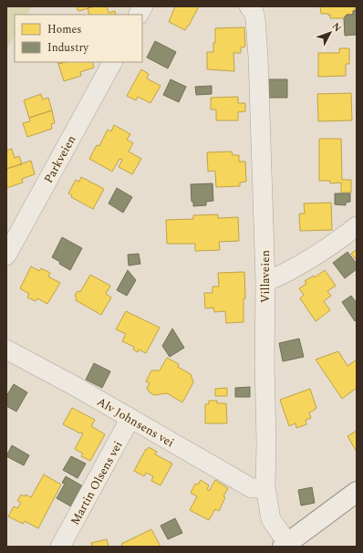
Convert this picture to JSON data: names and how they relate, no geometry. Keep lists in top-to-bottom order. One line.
{"streets":{"street":["Parkveien","Villaveien","Alv Johnsens vei","Martin Olsens vei"]},"crossings":[["Villaveien","Alv Johnsens vei"],["Alv Johnsens vei","Martin Olsens vei"]],"legend":["Homes","Industry"],"north":"top right"}
